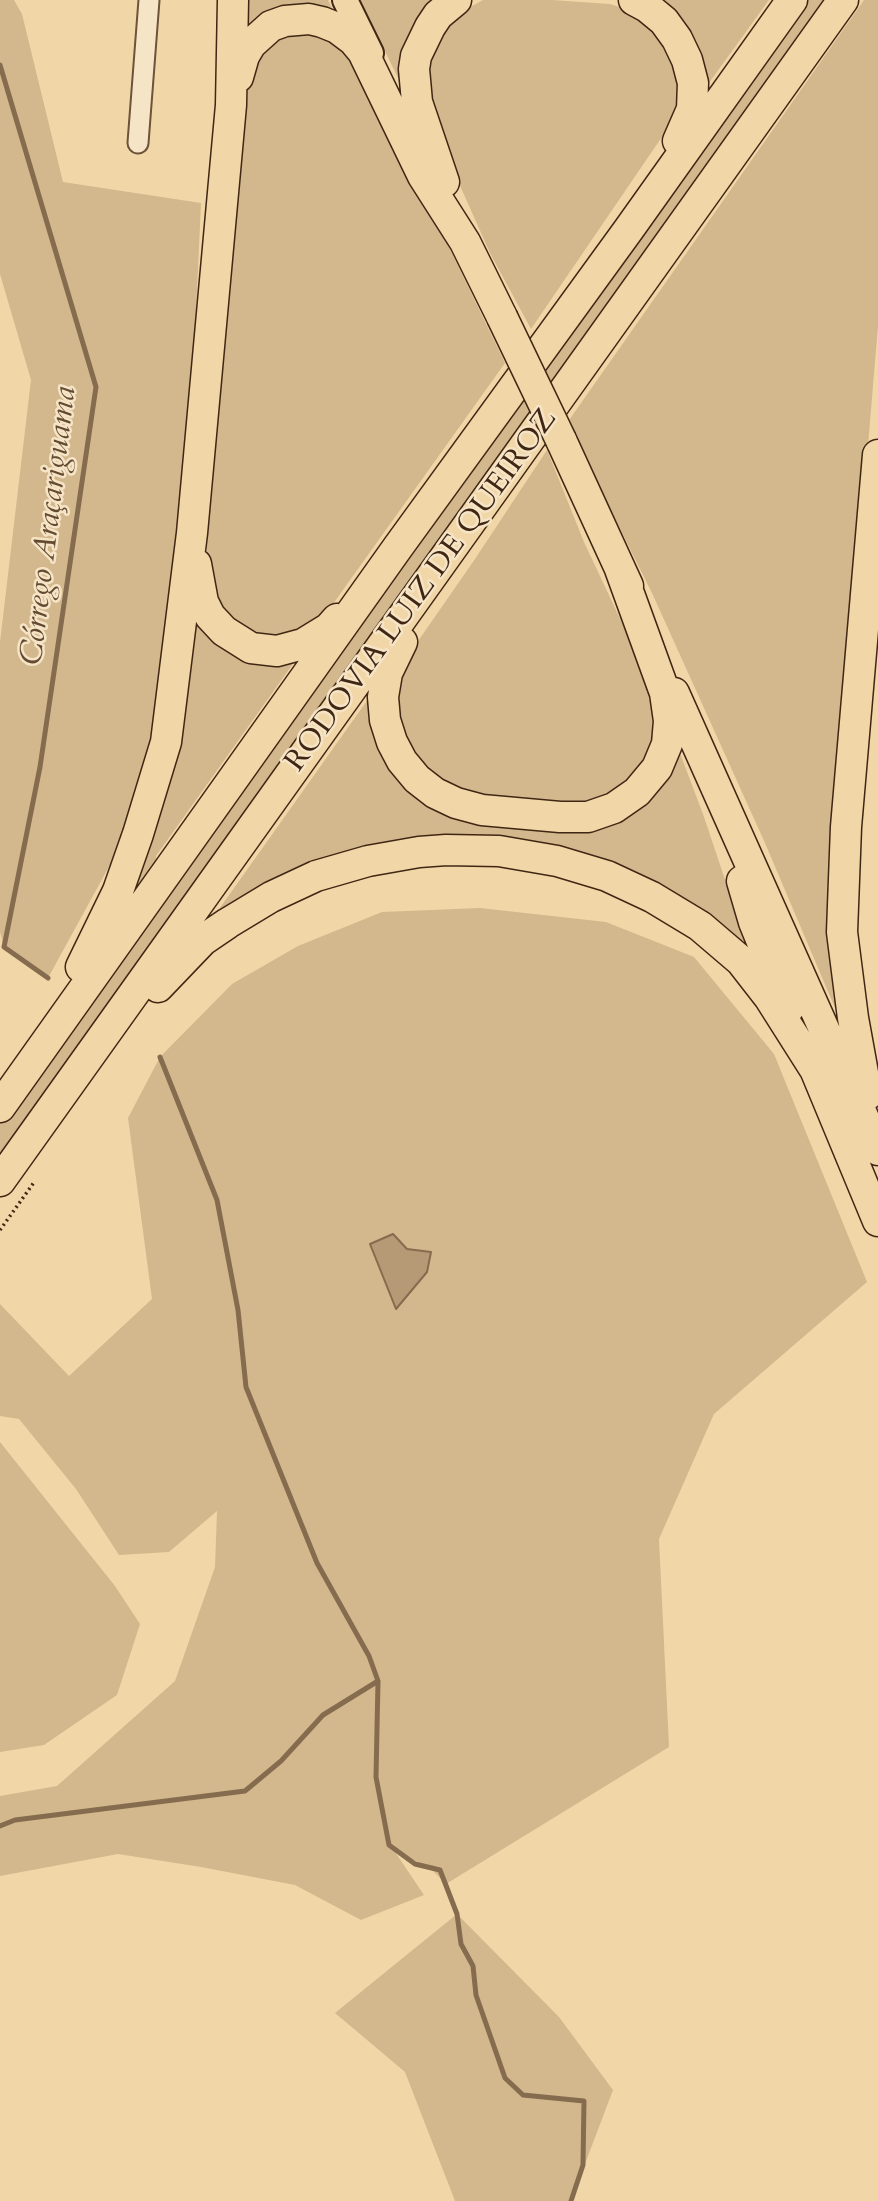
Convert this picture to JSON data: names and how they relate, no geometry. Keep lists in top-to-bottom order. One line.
{"streets":{"highway":["RODOVIA LUIZ DE QUEIROZ"]},"water":["Córrego Araçariguama"]}
